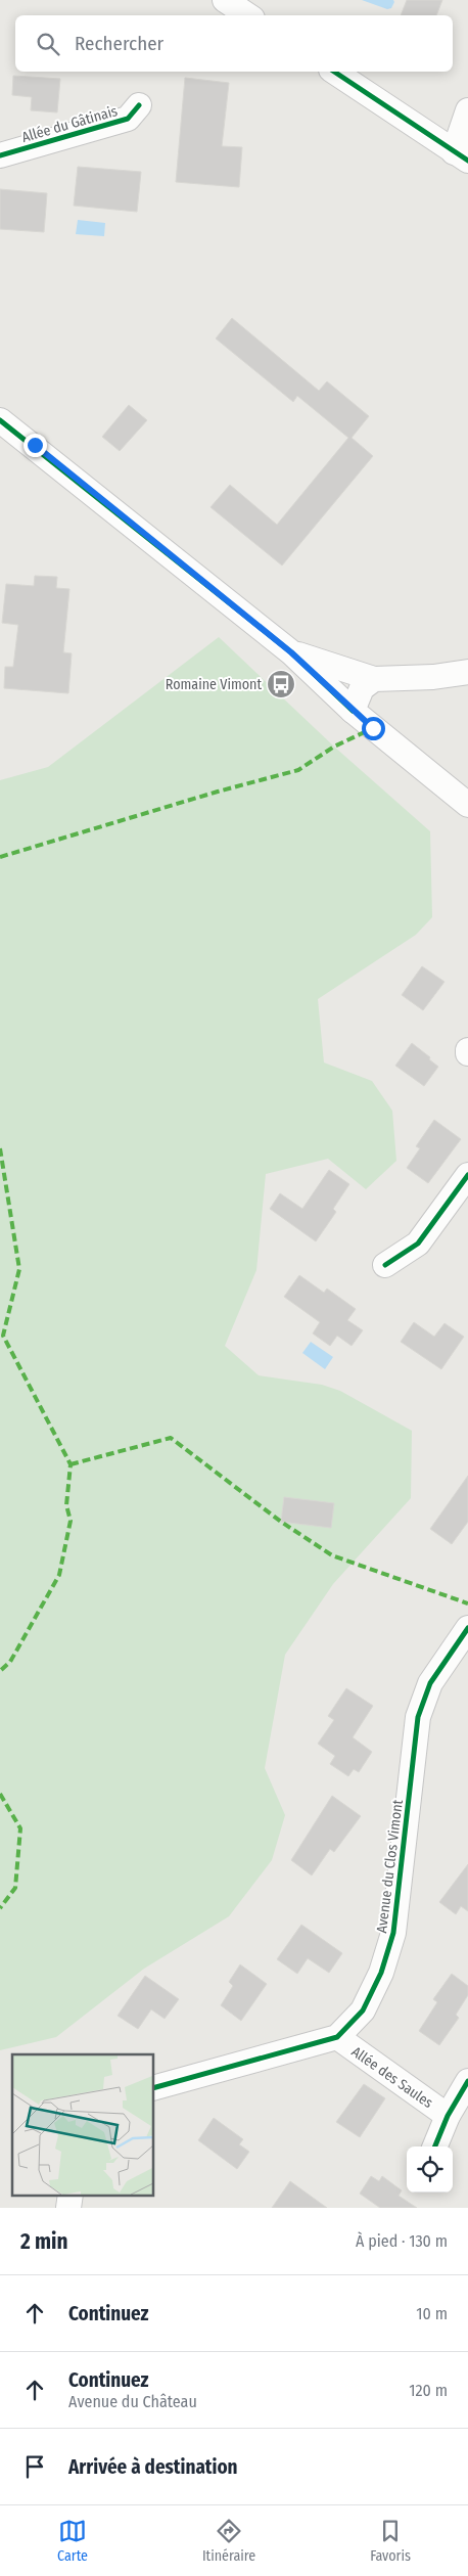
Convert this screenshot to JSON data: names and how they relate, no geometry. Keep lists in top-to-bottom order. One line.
{"streets":{"street":["Allée du Gâtinais","Avenue du Clos Vimont","Allée des Saules"]},"crossings":[["Avenue du Clos Vimont","Allée des Saules"]],"places":{"bus stop":["Romaine Vimont"]},"page":{"search":"Rechercher","heading":["2 min","À pied · 130 m"],"list":[["Continuez","10 m"],["Continuez","Avenue du Château","120 m"],"Arrivée à destination"],"nav":["Carte","Itinéraire","Favoris"]}}
